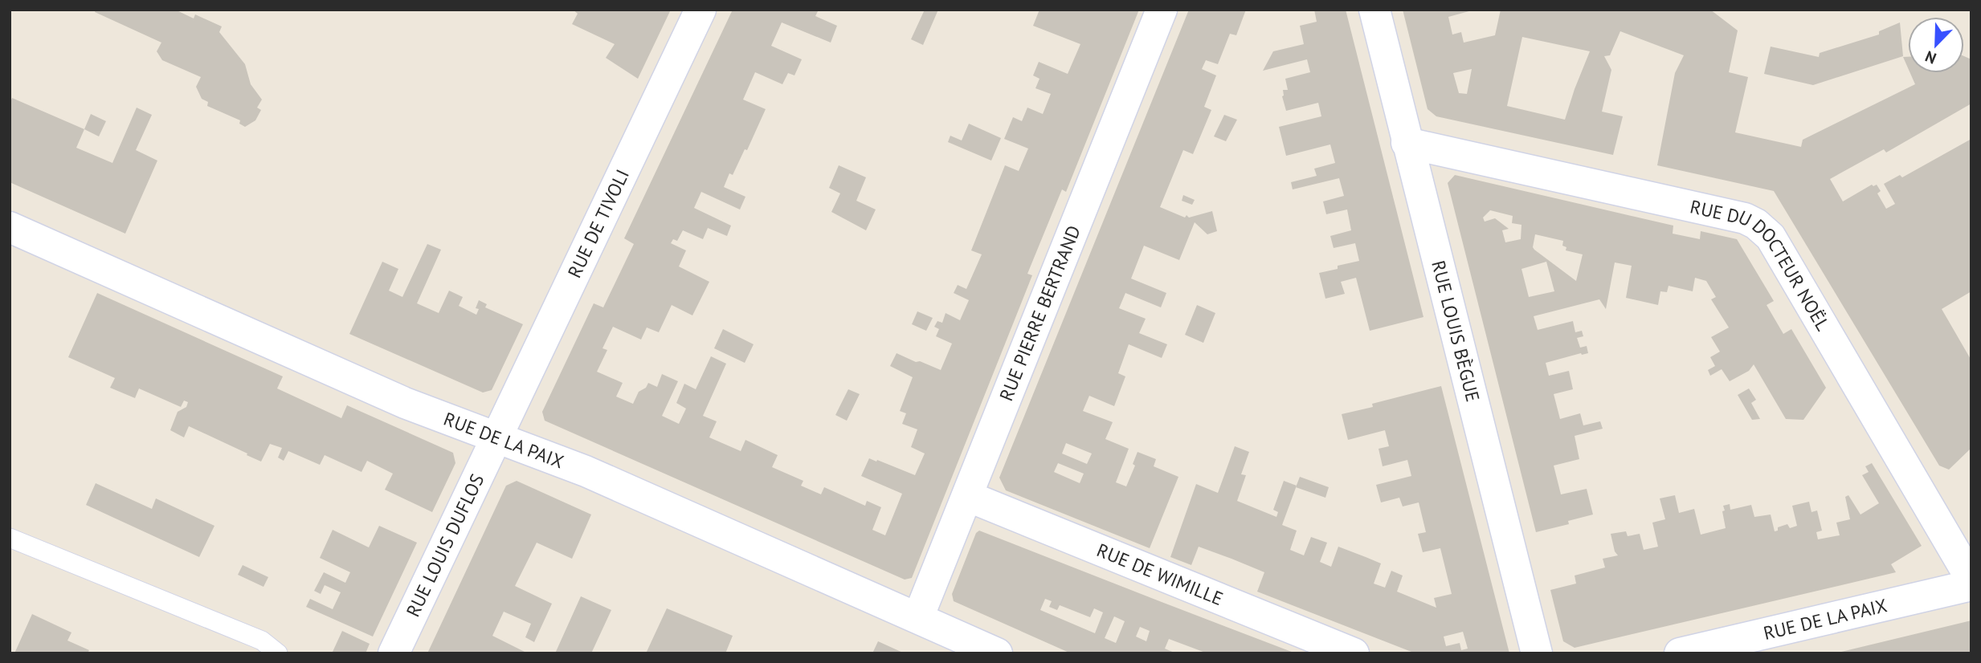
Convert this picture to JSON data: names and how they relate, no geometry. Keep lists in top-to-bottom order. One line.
{"streets":{"street":["RUE DE TIVOLI","RUE DU DOCTEUR NOËL","RUE PIERRE BERTRAND","RUE LOUIS BÈGUE","RUE DE LA PAIX","RUE LOUIS DUFLOS","RUE DE WIMILLE"]},"crossings":[["RUE DE TIVOLI","RUE DE LA PAIX"],["RUE DE TIVOLI","RUE LOUIS DUFLOS"],["RUE DU DOCTEUR NOËL","RUE LOUIS BÈGUE"],["RUE PIERRE BERTRAND","RUE DE LA PAIX"],["RUE PIERRE BERTRAND","RUE DE WIMILLE"],["RUE DE LA PAIX","RUE LOUIS DUFLOS"]],"north":"bottom left"}
